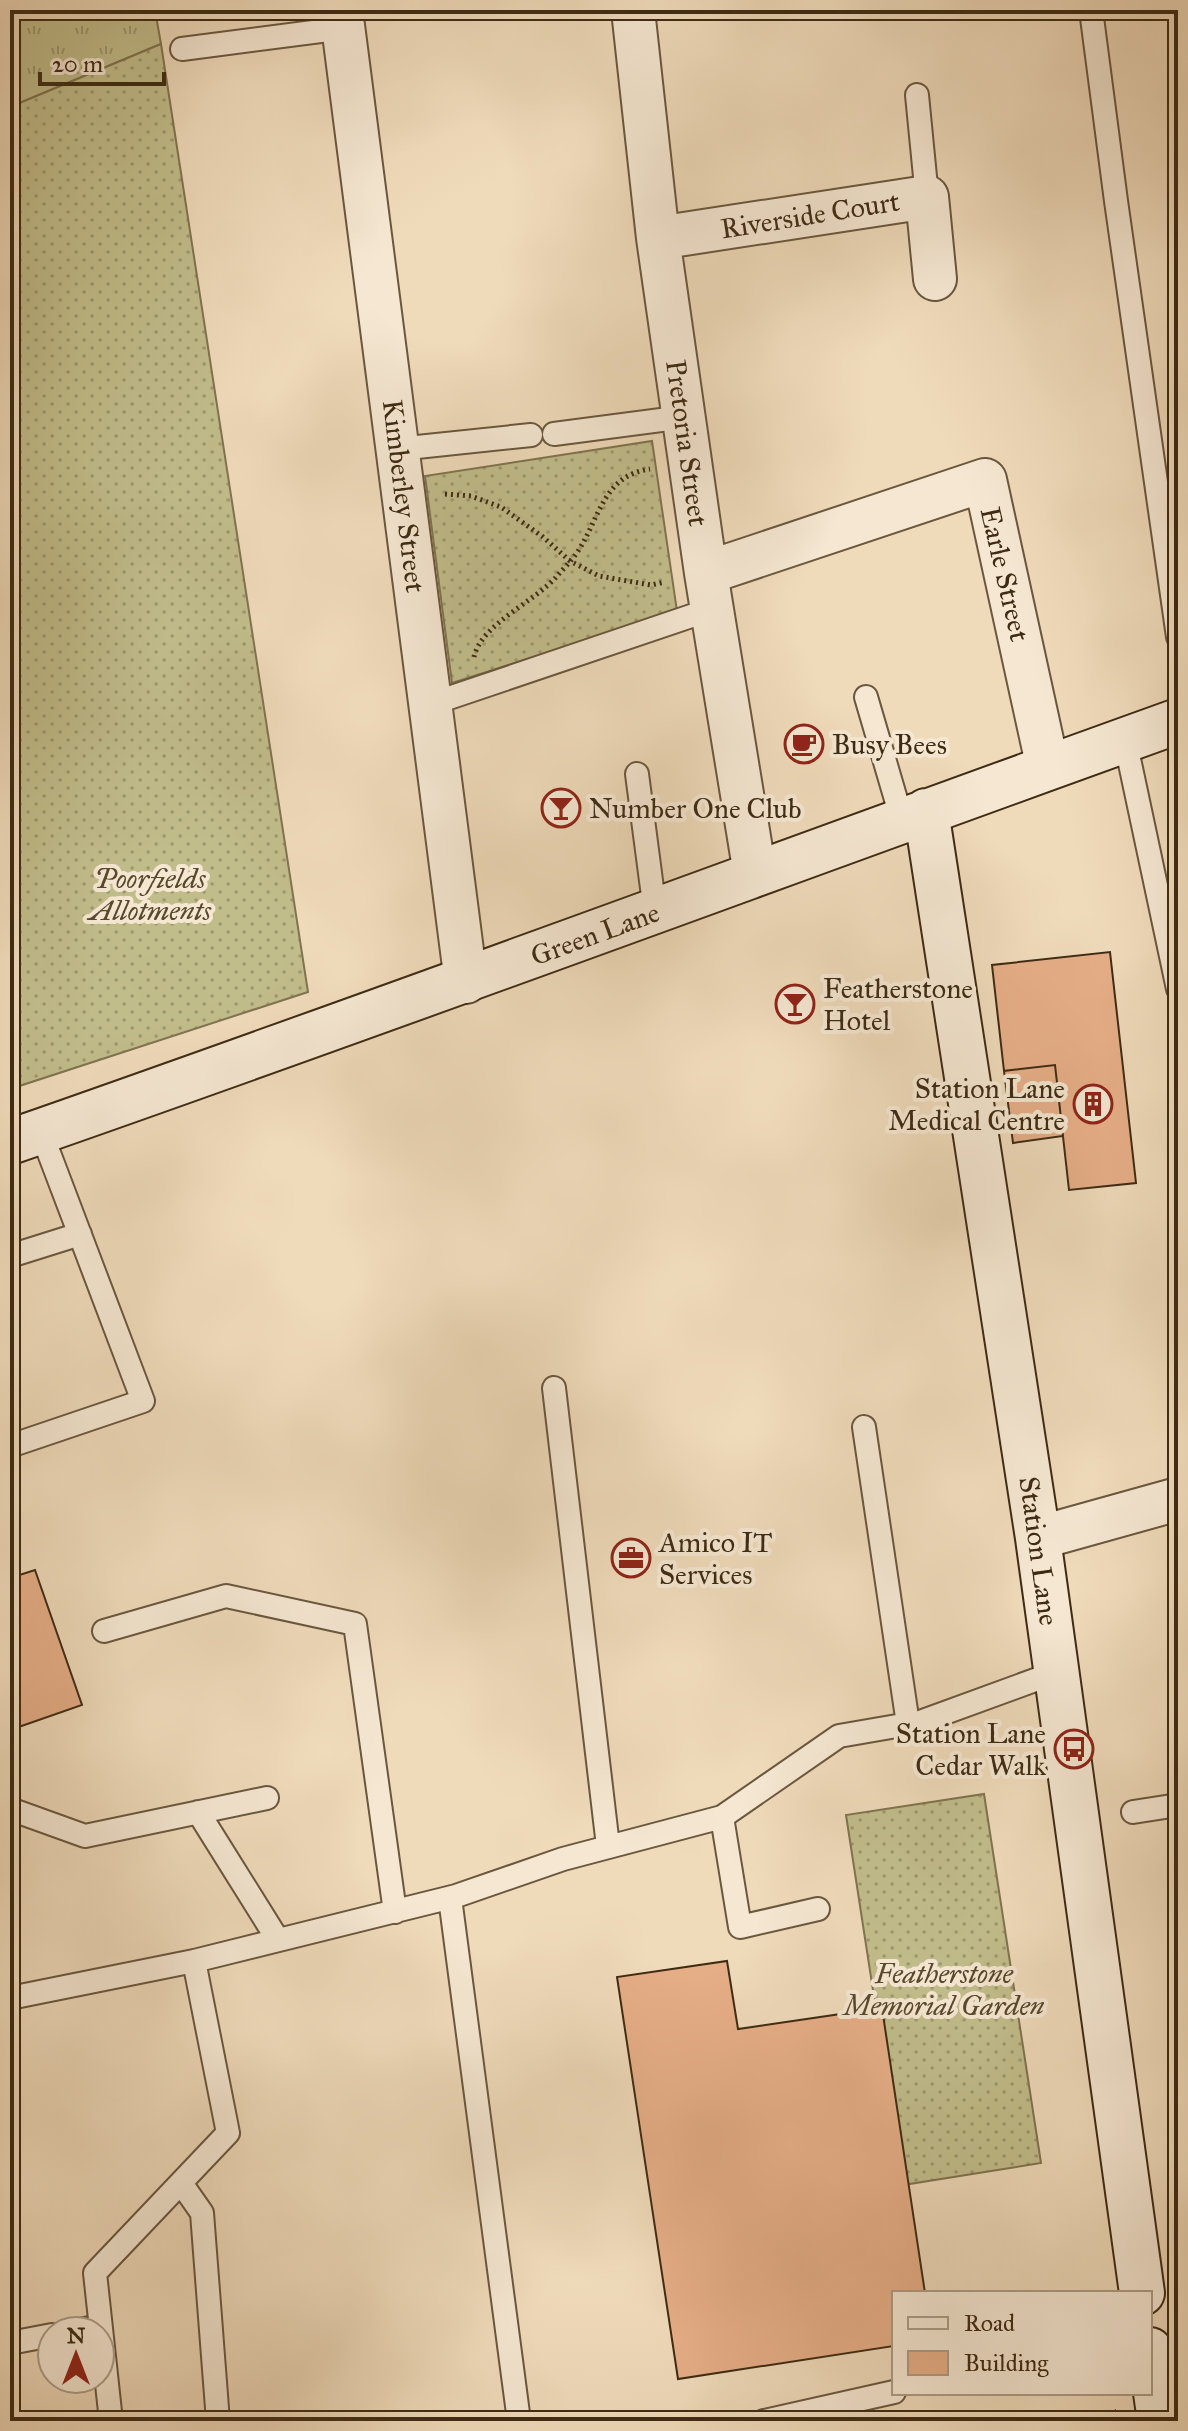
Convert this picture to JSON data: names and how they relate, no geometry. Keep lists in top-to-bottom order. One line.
{"streets":{"main road":["Green Lane","Station Lane"],"street":["Riverside Court","Pretoria Street","Kimberley Street","Earle Street"]},"crossings":[["Riverside Court","Pretoria Street"],["Pretoria Street","Earle Street"],["Pretoria Street","Green Lane"],["Kimberley Street","Green Lane"],["Earle Street","Green Lane"],["Green Lane","Station Lane"]],"parks":["Poorfields Allotments","Featherstone Memorial Garden"],"places":{"cafe":["Busy Bees"],"bar":["Number One Club","Featherstone Hotel"],"building":["Station Lane Medical Centre"],"office":["Amico IT Services"],"bus stop":["Station Lane Cedar Walk"]},"legend":["Road","Building"],"scale_bar":"20 m","north":"top"}
